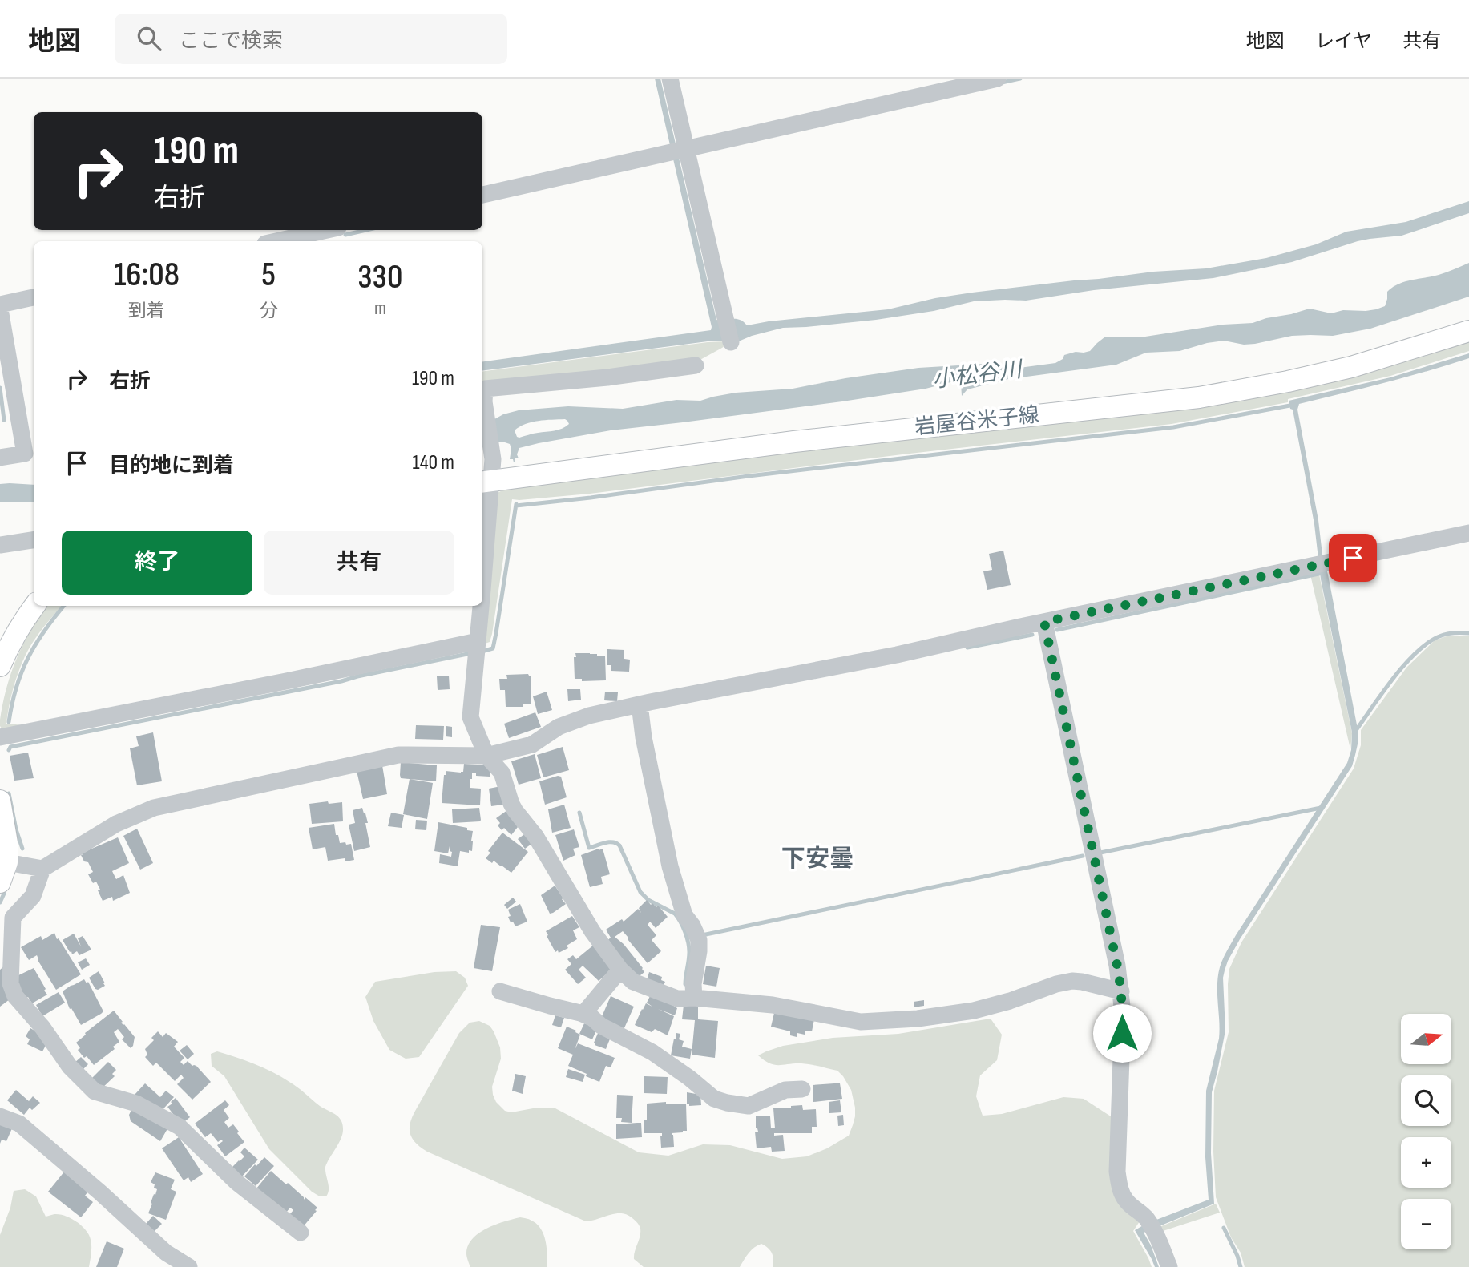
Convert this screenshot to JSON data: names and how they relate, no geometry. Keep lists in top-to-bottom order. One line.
{"streets":{"main road":["岩屋谷米子線"]},"districts":["下安曇"],"water":["小松谷川"],"north":"right","page":{"header":"地図","search":"ここで検索","nav":["地図","レイヤ","共有"],"turn":["190 m","右折"],"eta":["16:08","到着","5","分","330","m"],"list":[{"name":"右折","value":"190 m"},{"name":"目的地に到着","value":"140 m"}],"buttons":["終了","共有"],"map_buttons":["+","−"]}}
